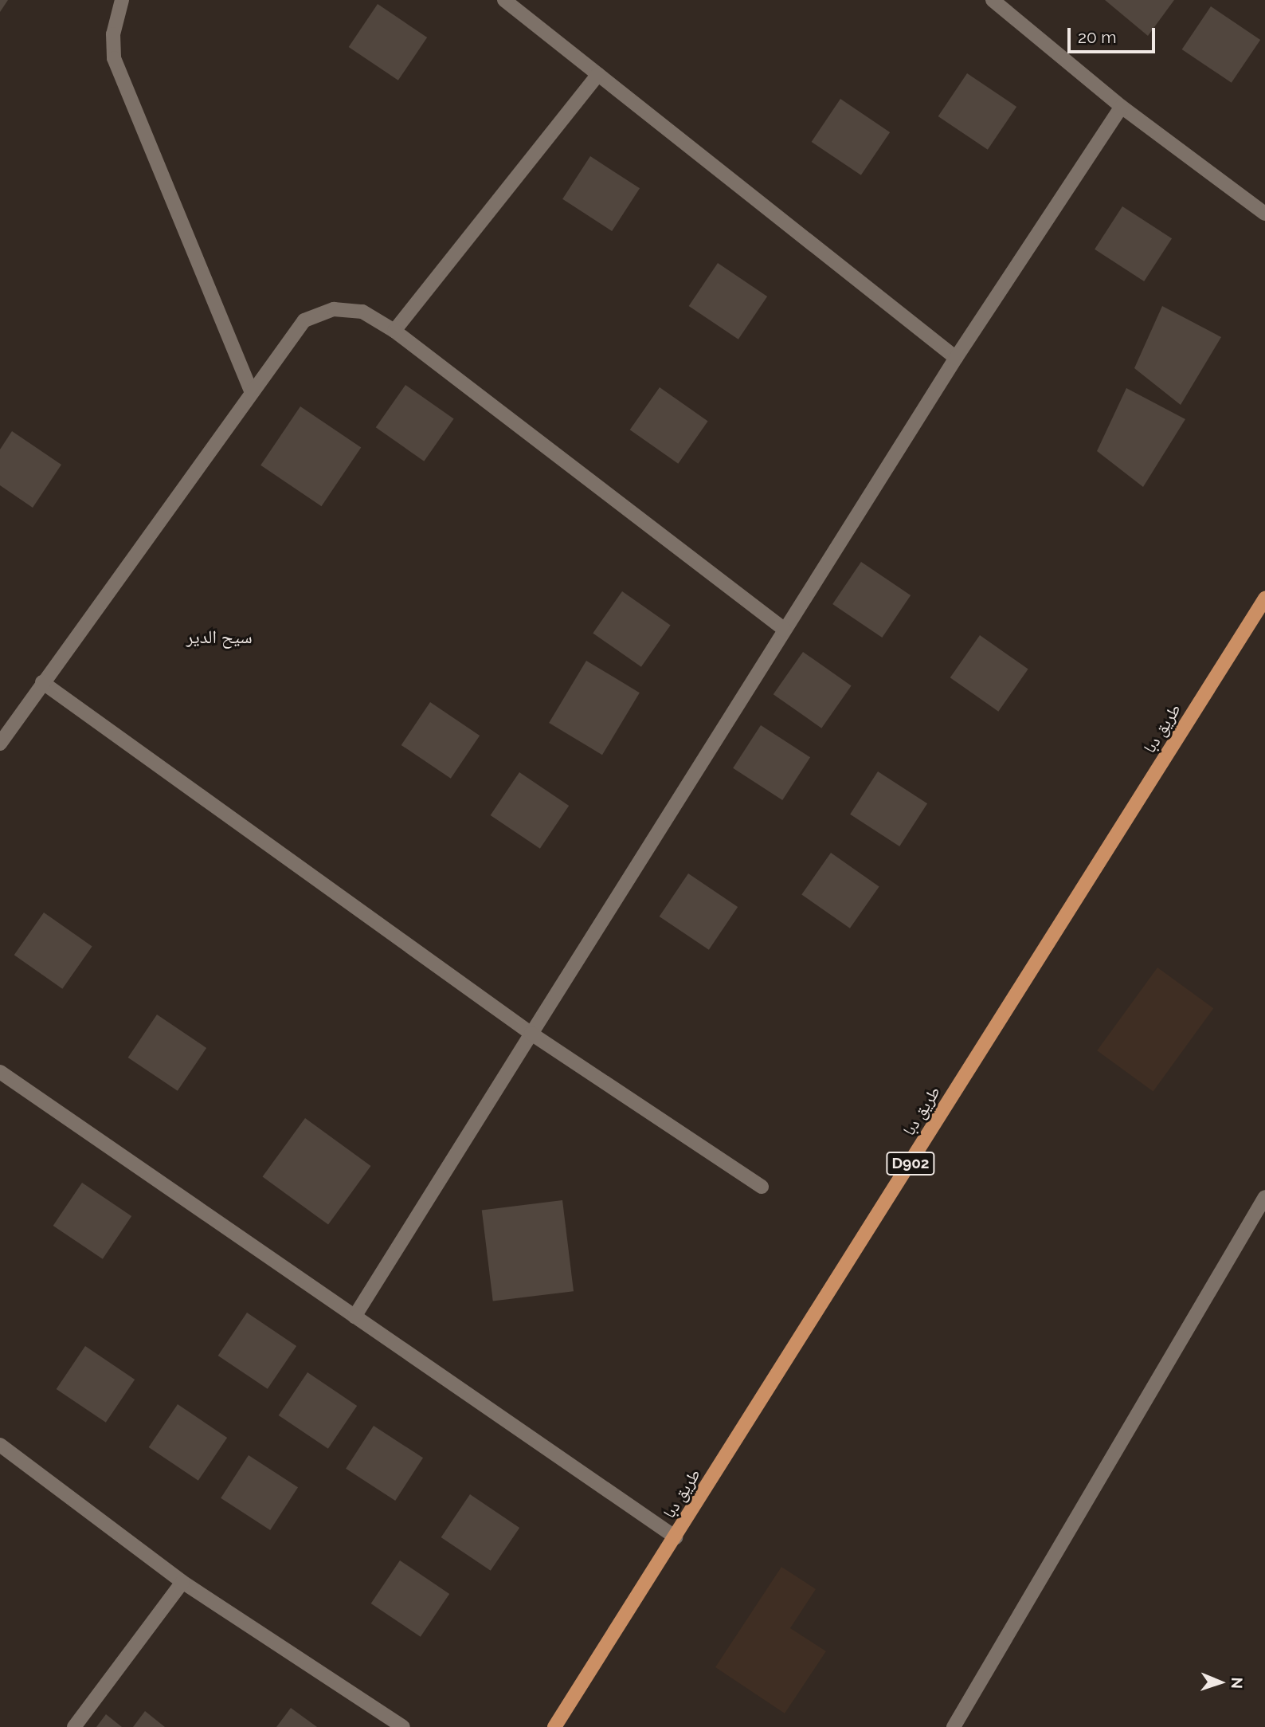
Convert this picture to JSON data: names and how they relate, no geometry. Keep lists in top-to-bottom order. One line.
{"streets":{"main road":["طريق دبا","D902"]},"districts":["سيح الدير"],"scale_bar":"20 m","north":"right"}
